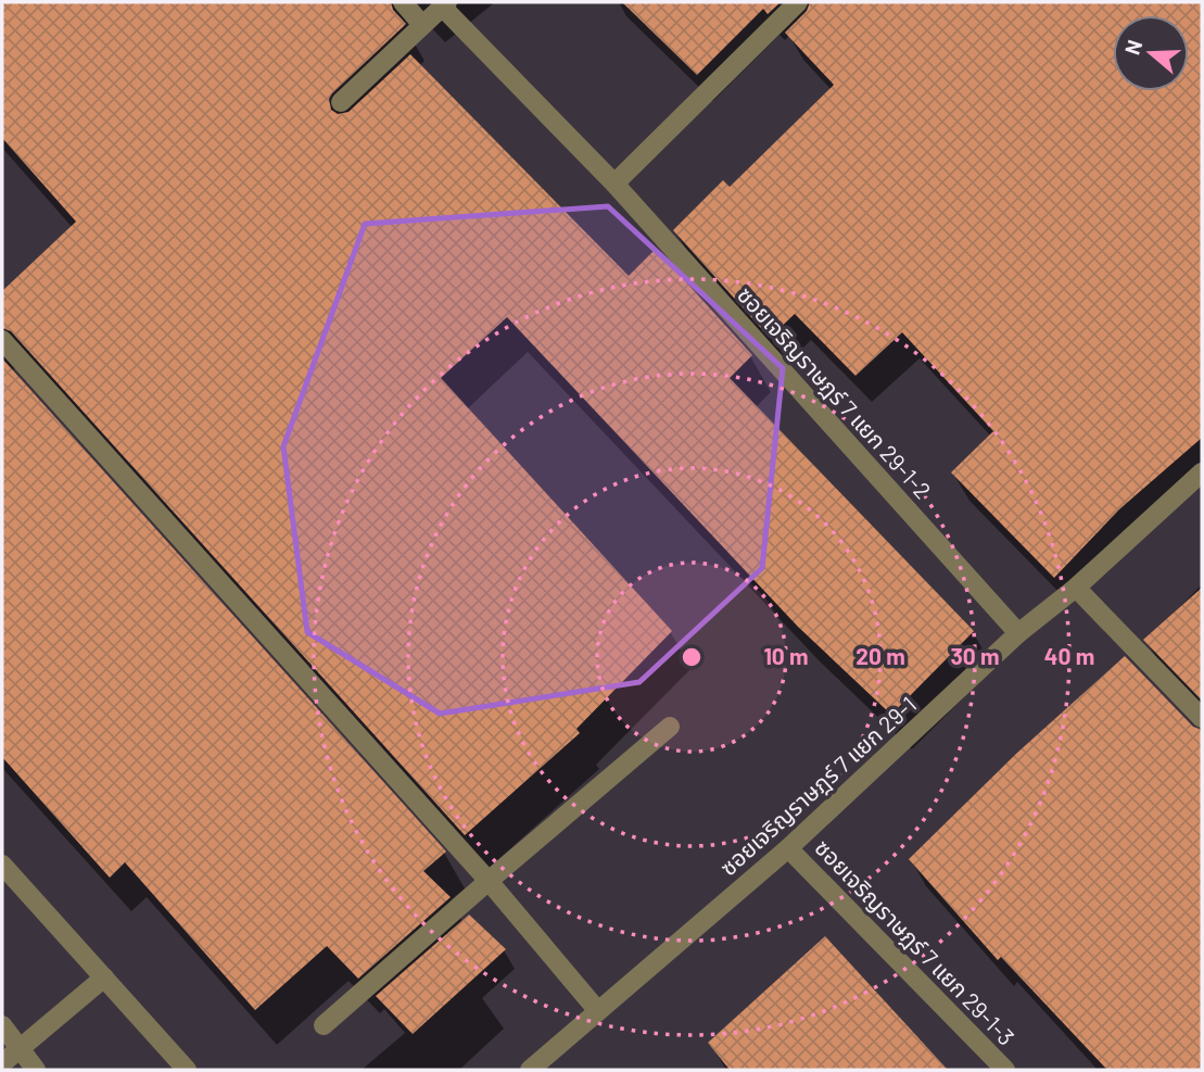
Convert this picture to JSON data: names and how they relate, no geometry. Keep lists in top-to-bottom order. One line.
{"streets":{"street":["ซอยเจริญราษฎร์ 7 แยก 29-1-2","ซอยเจริญราษฎร์ 7 แยก 29-1","ซอยเจริญราษฎร์ 7 แยก 29-1-3"]},"crossings":[["ซอยเจริญราษฎร์ 7 แยก 29-1-2","ซอยเจริญราษฎร์ 7 แยก 29-1"],["ซอยเจริญราษฎร์ 7 แยก 29-1","ซอยเจริญราษฎร์ 7 แยก 29-1-3"]],"north":"left","rings":["10 m","20 m","30 m","40 m"]}
